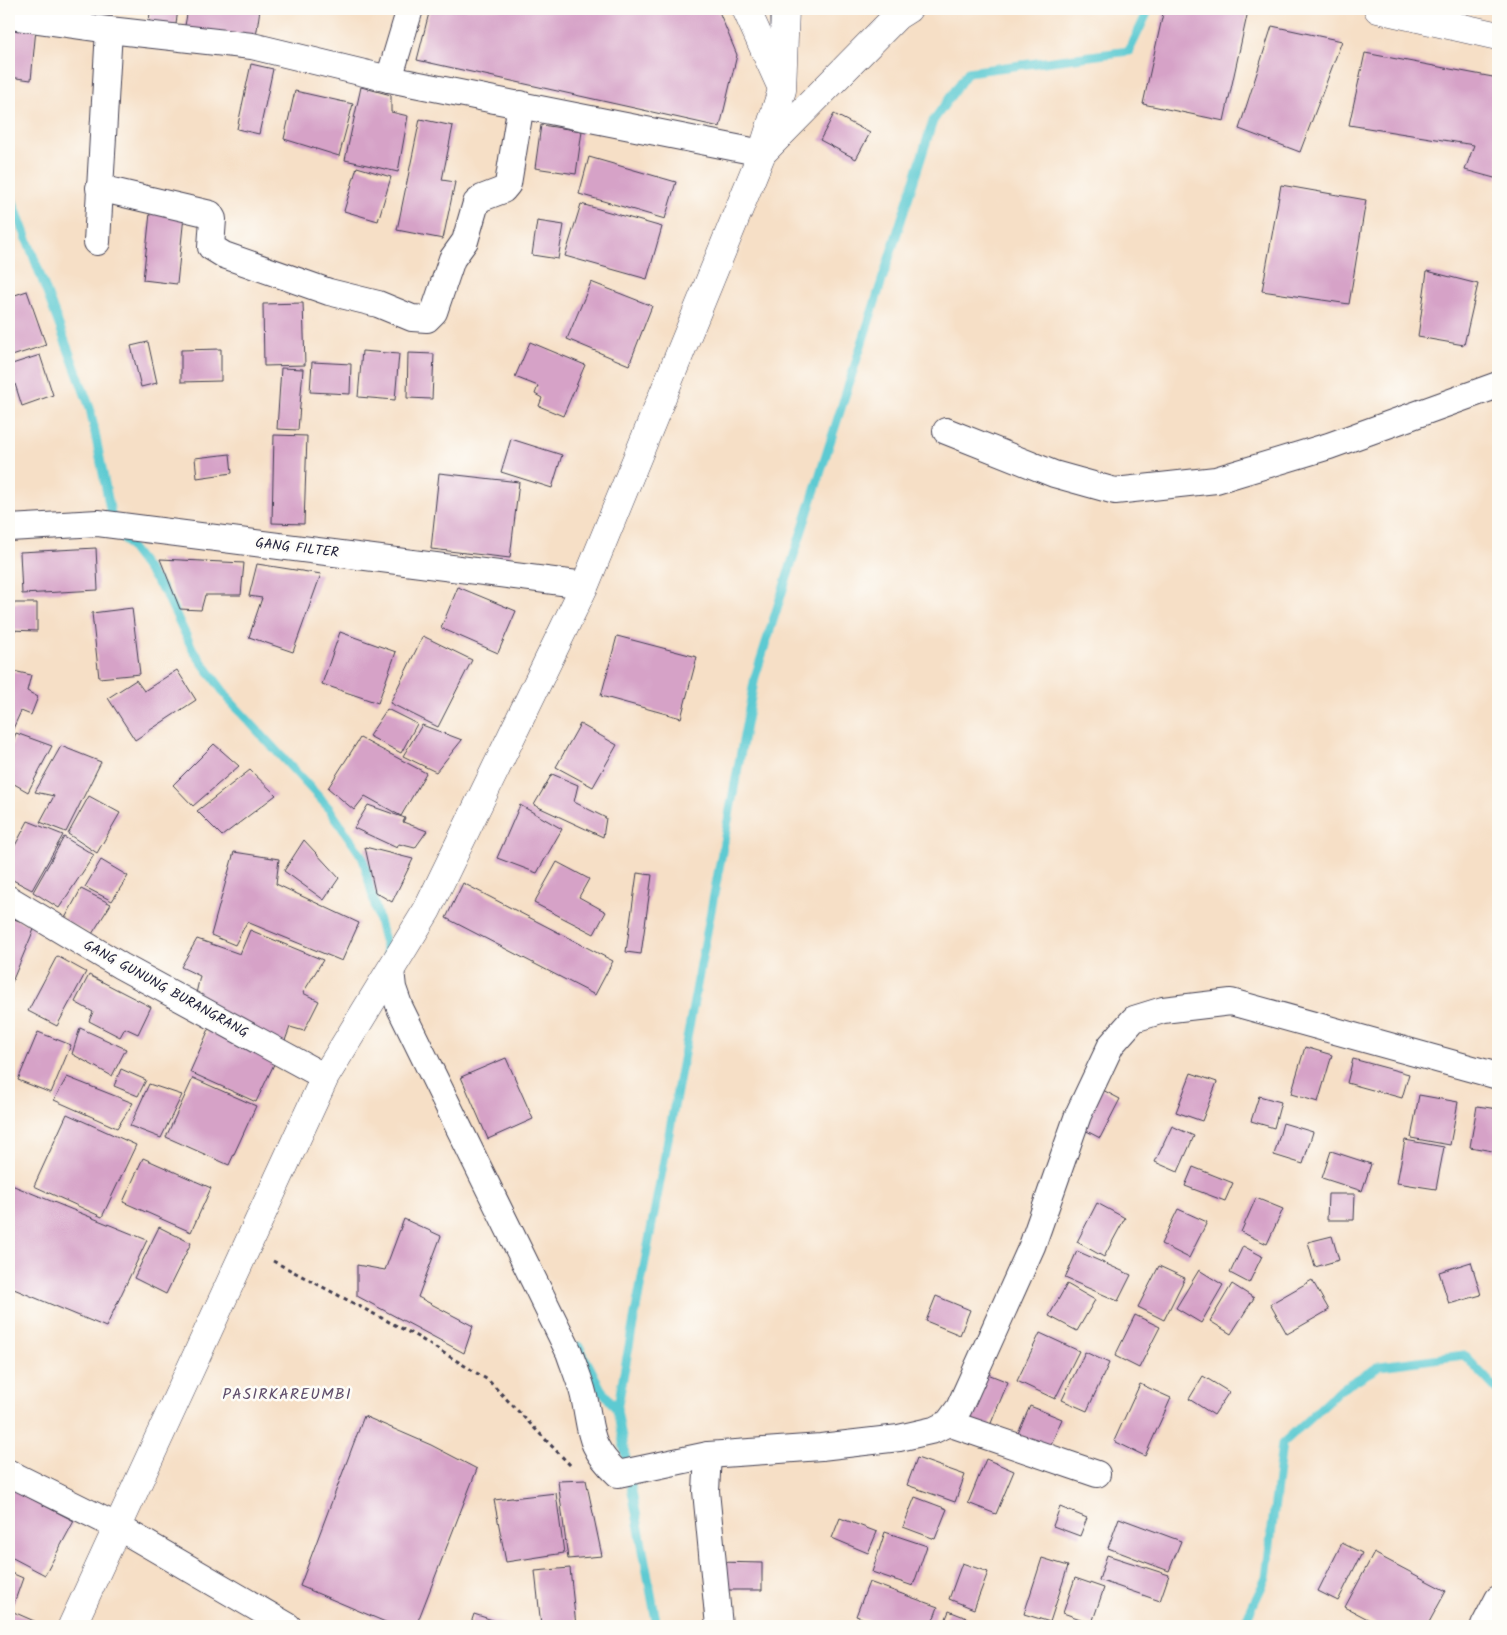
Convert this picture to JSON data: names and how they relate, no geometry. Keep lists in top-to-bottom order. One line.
{"streets":{"street":["GANG FILTER","GANG GUNUNG BURANGRANG"]},"districts":["PASIRKAREUMBI"]}
